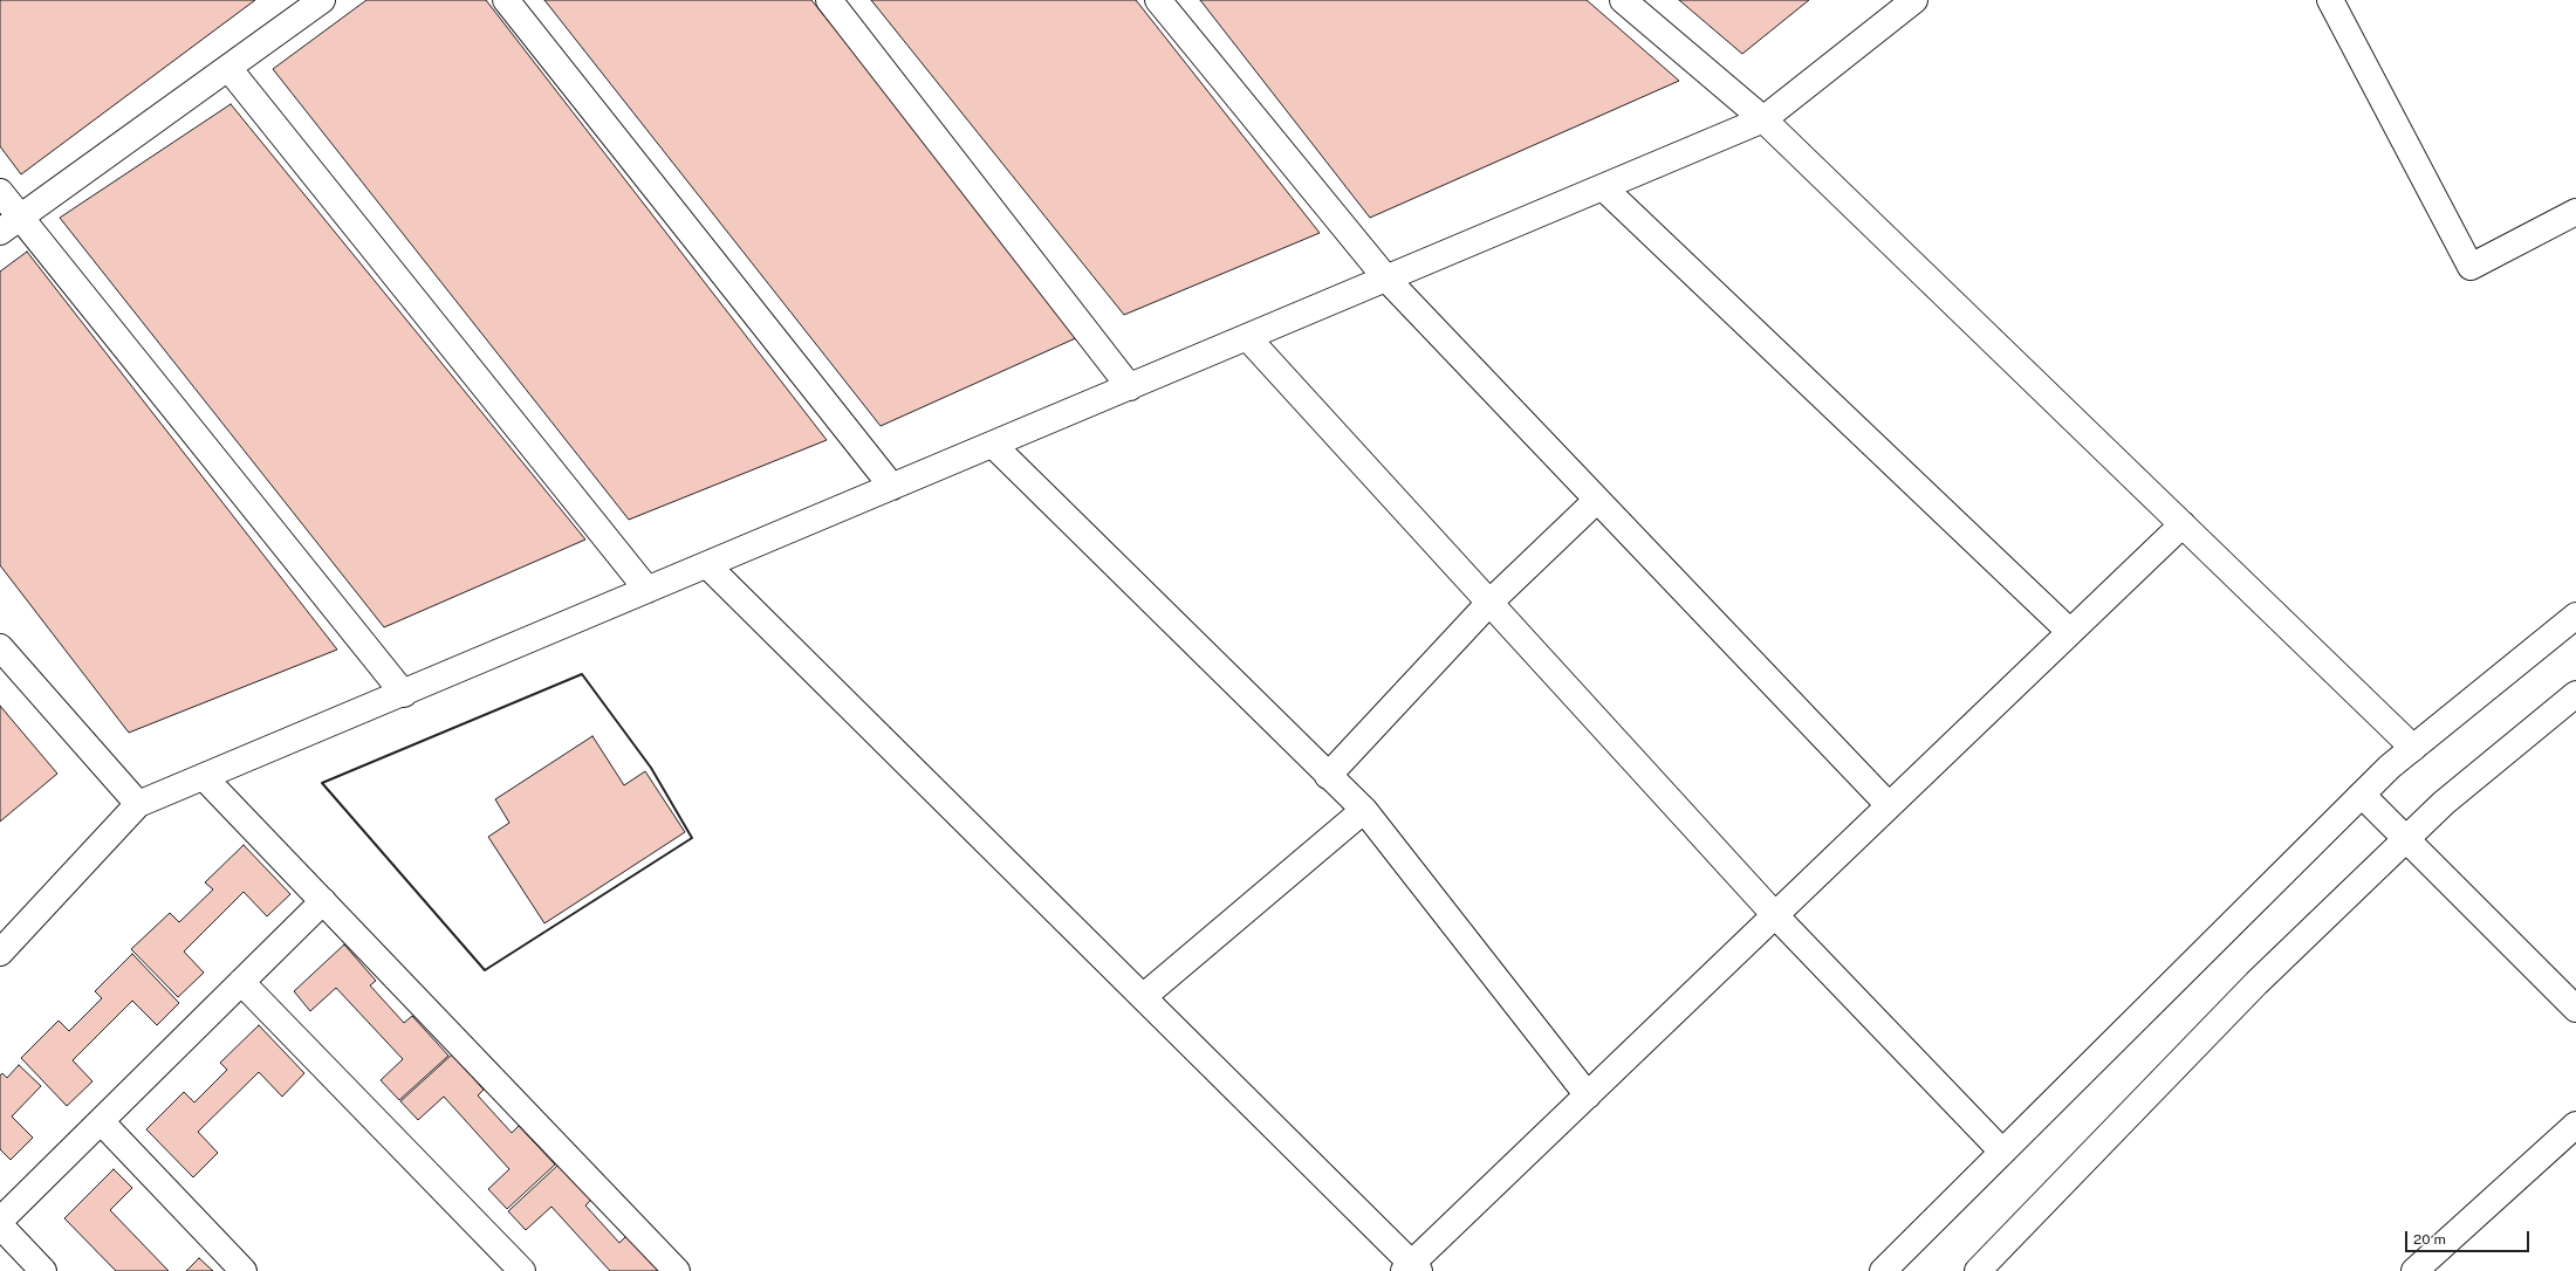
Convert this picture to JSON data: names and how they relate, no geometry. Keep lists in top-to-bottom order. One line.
{"scale_bar":"20 m"}
